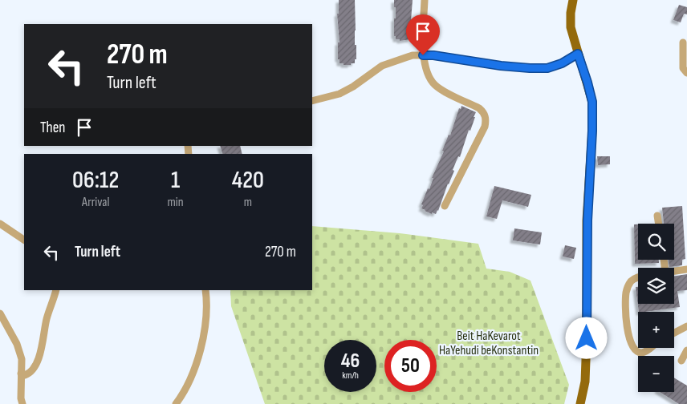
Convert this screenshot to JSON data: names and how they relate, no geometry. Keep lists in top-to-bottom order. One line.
{"parks":["Beit HaKevarot HaYehudi beKonstantin"],"page":{"turn":["270 m","Turn left"],"then":"Then","eta":["06:12","Arrival","1","min","420","m"],"list":[{"name":"Turn left","value":"270 m"}],"map_buttons":["+","−"],"speed":"46 km/h","limit":"50"}}
